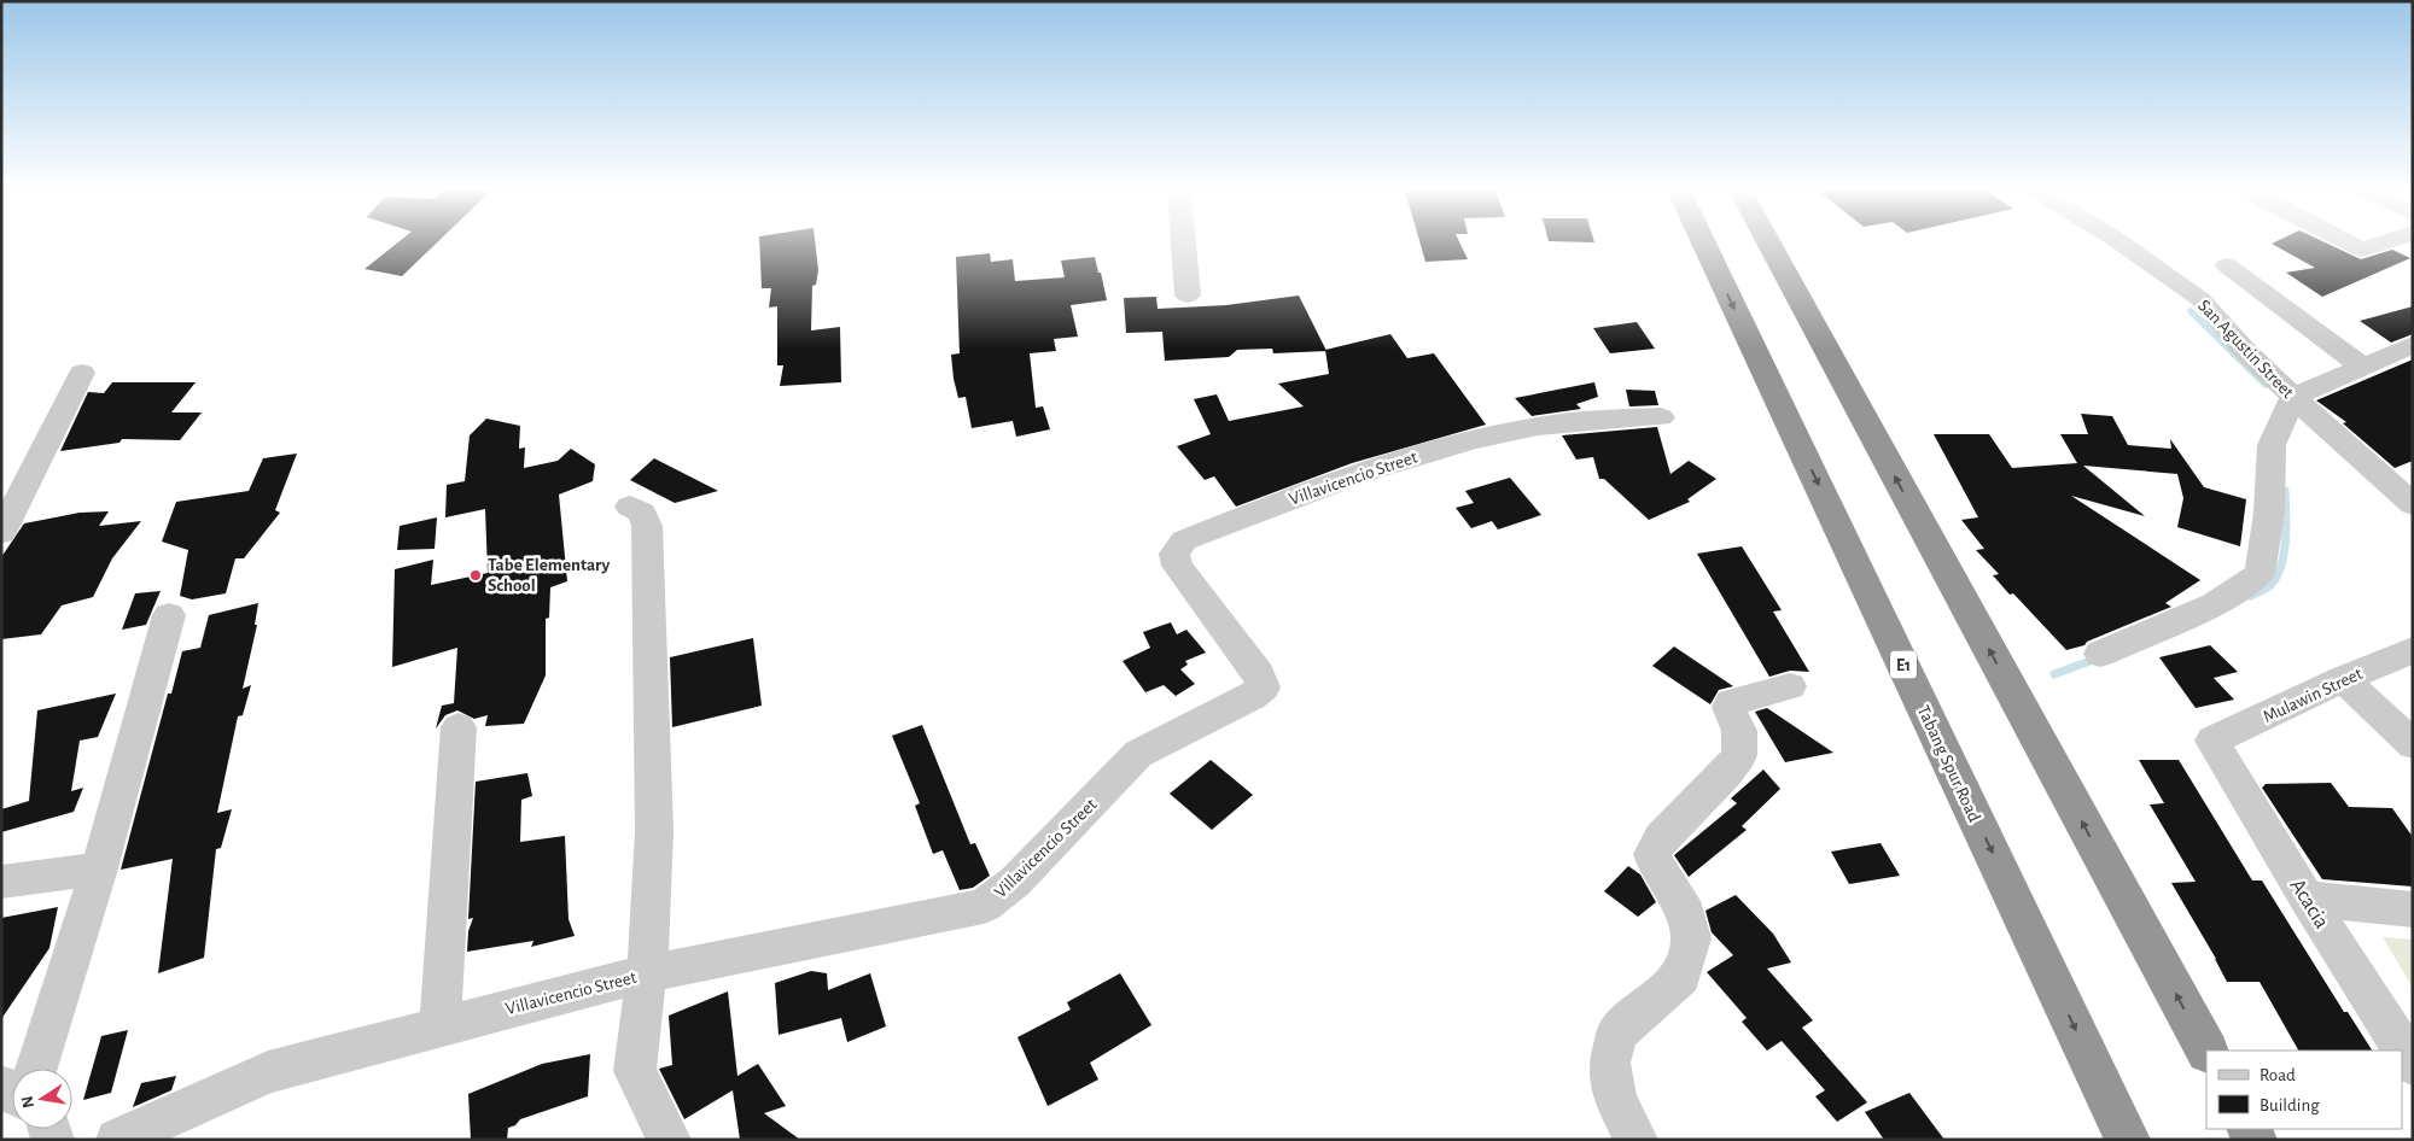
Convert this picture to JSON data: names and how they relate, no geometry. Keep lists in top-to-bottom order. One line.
{"streets":{"highway":["E1","Tabang Spur Road"],"street":["San Agustin Street","Villavicencio Street","Mulawin Street","Acacia"]},"crossings":[["Mulawin Street","Acacia"]],"places":["Tabe Elementary School"],"legend":["Road","Building"],"north":"left"}
